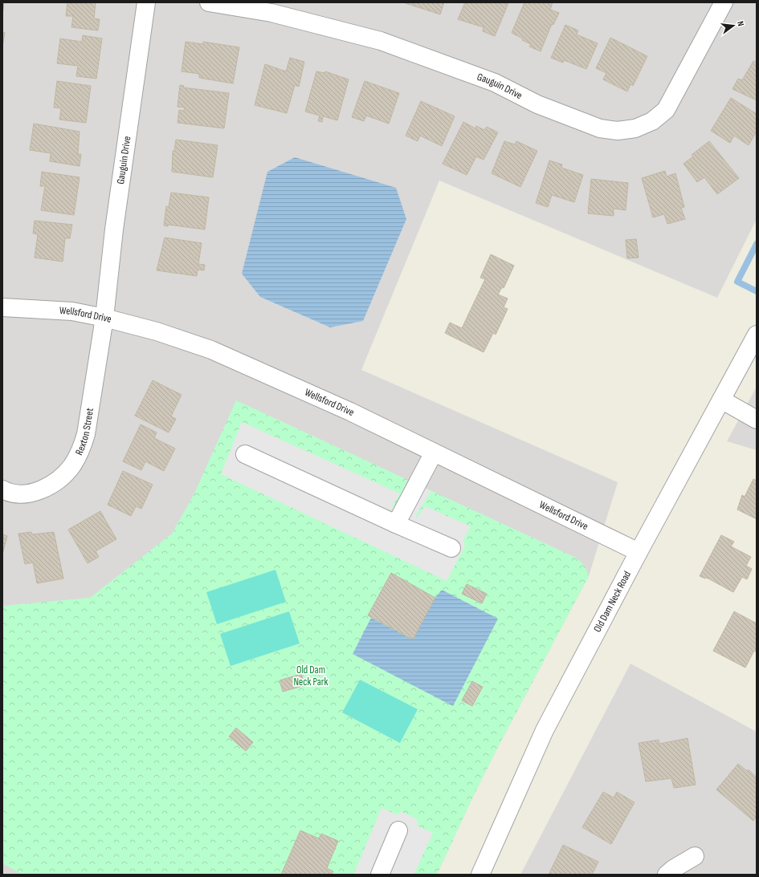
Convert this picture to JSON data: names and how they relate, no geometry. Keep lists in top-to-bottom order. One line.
{"streets":{"street":["Gauguin Drive","Wellsford Drive","Rexton Street","Old Dam Neck Road"]},"crossings":[["Gauguin Drive","Wellsford Drive"],["Gauguin Drive","Rexton Street"],["Wellsford Drive","Rexton Street"],["Wellsford Drive","Old Dam Neck Road"]],"parks":["Old Dam Neck Park"],"north":"right"}
